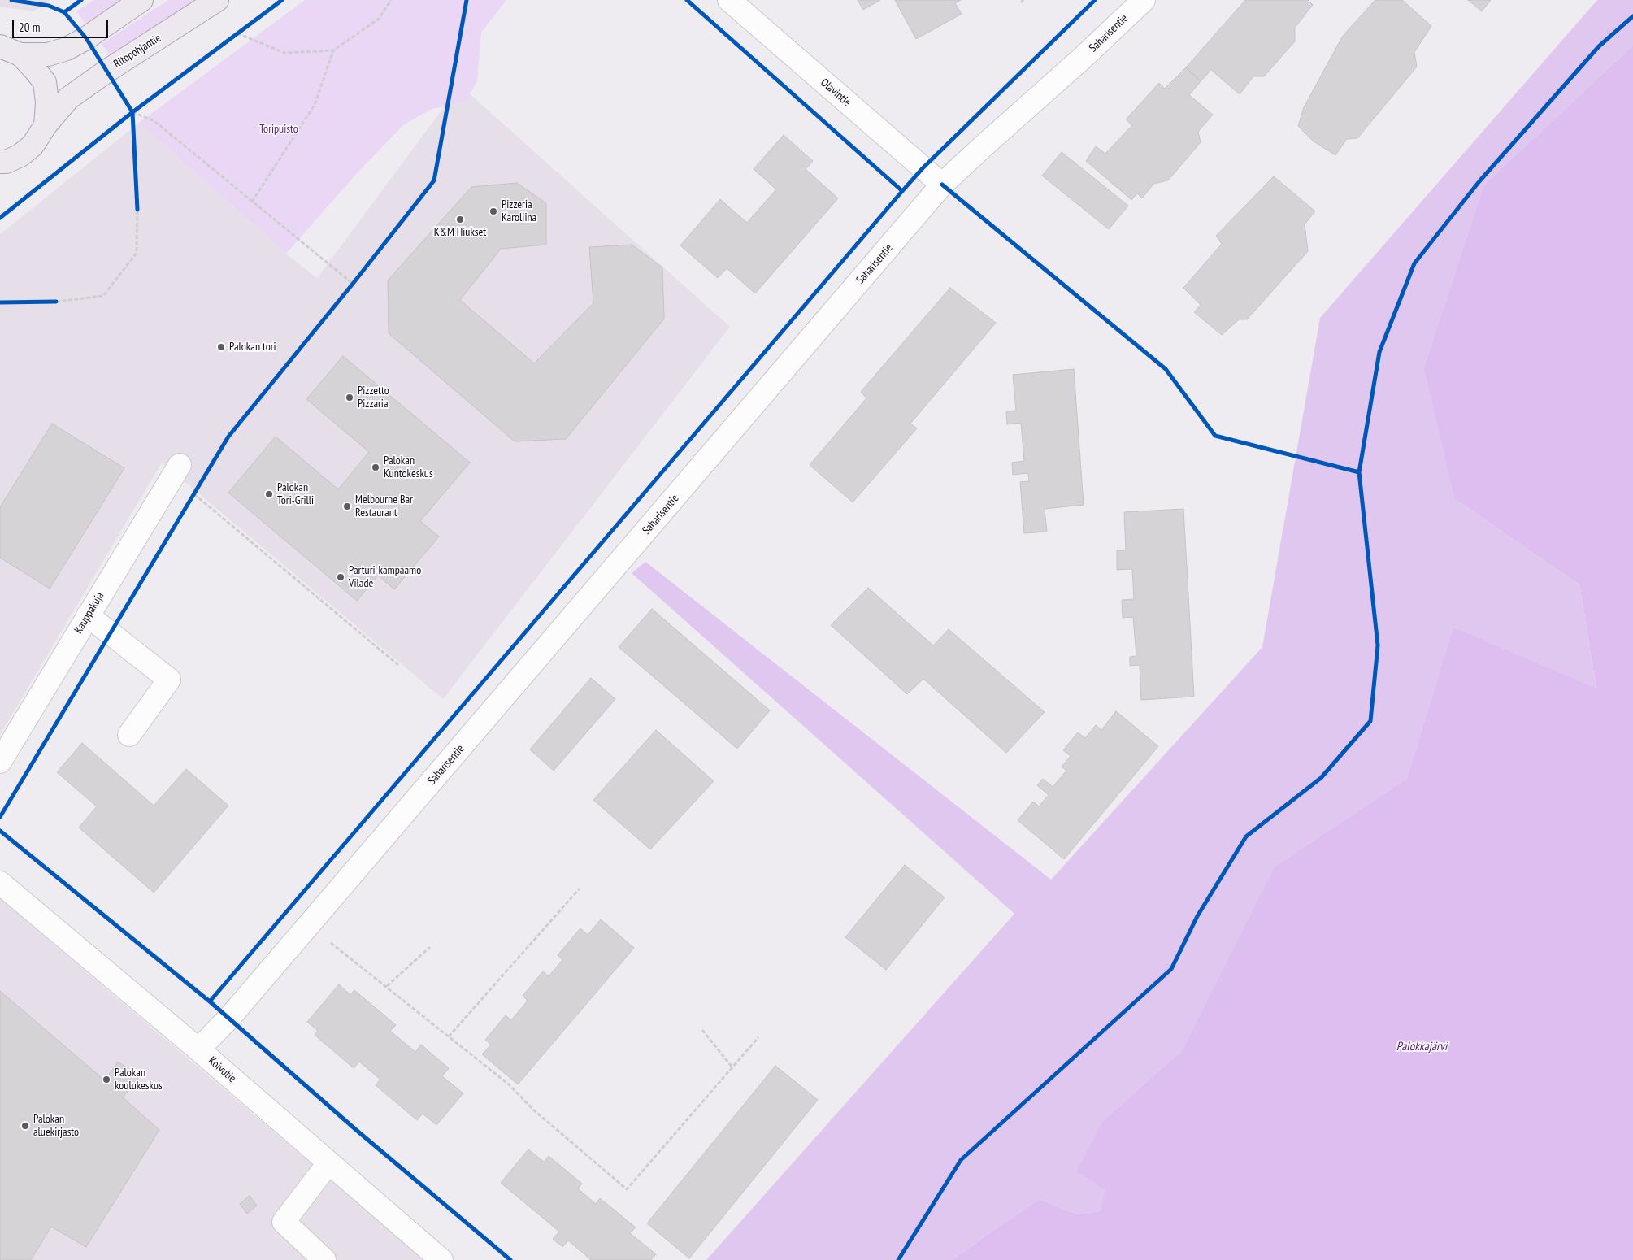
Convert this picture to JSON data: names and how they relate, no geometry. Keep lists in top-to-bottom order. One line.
{"streets":{"main road":["Ritopohjantie"],"street":["Saharisentie","Olavintie","Kauppakuja","Koivutie"]},"crossings":[["Saharisentie","Olavintie"],["Saharisentie","Koivutie"]],"water":["Palokkajärvi"],"parks":["Toripuisto"],"places":["Pizzeria Karoliina","K&M Hiukset","Palokan tori","Pizzetto Pizzaria","Palokan Kuntokeskus","Palokan Tori-Grilli","Melbourne Bar Restaurant","Parturi-kampaamo Vilade","Palokan koulukeskus","Palokan aluekirjasto"],"scale_bar":"20 m"}
